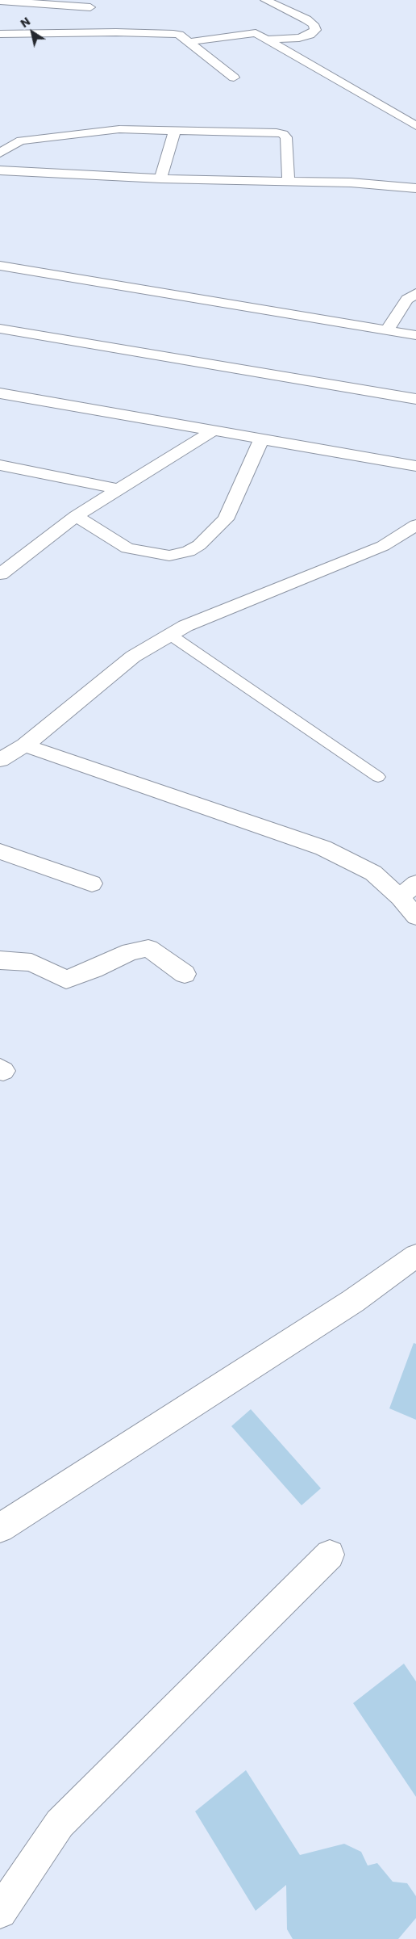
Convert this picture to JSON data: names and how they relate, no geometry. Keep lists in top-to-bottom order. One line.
{"north":"top left"}
